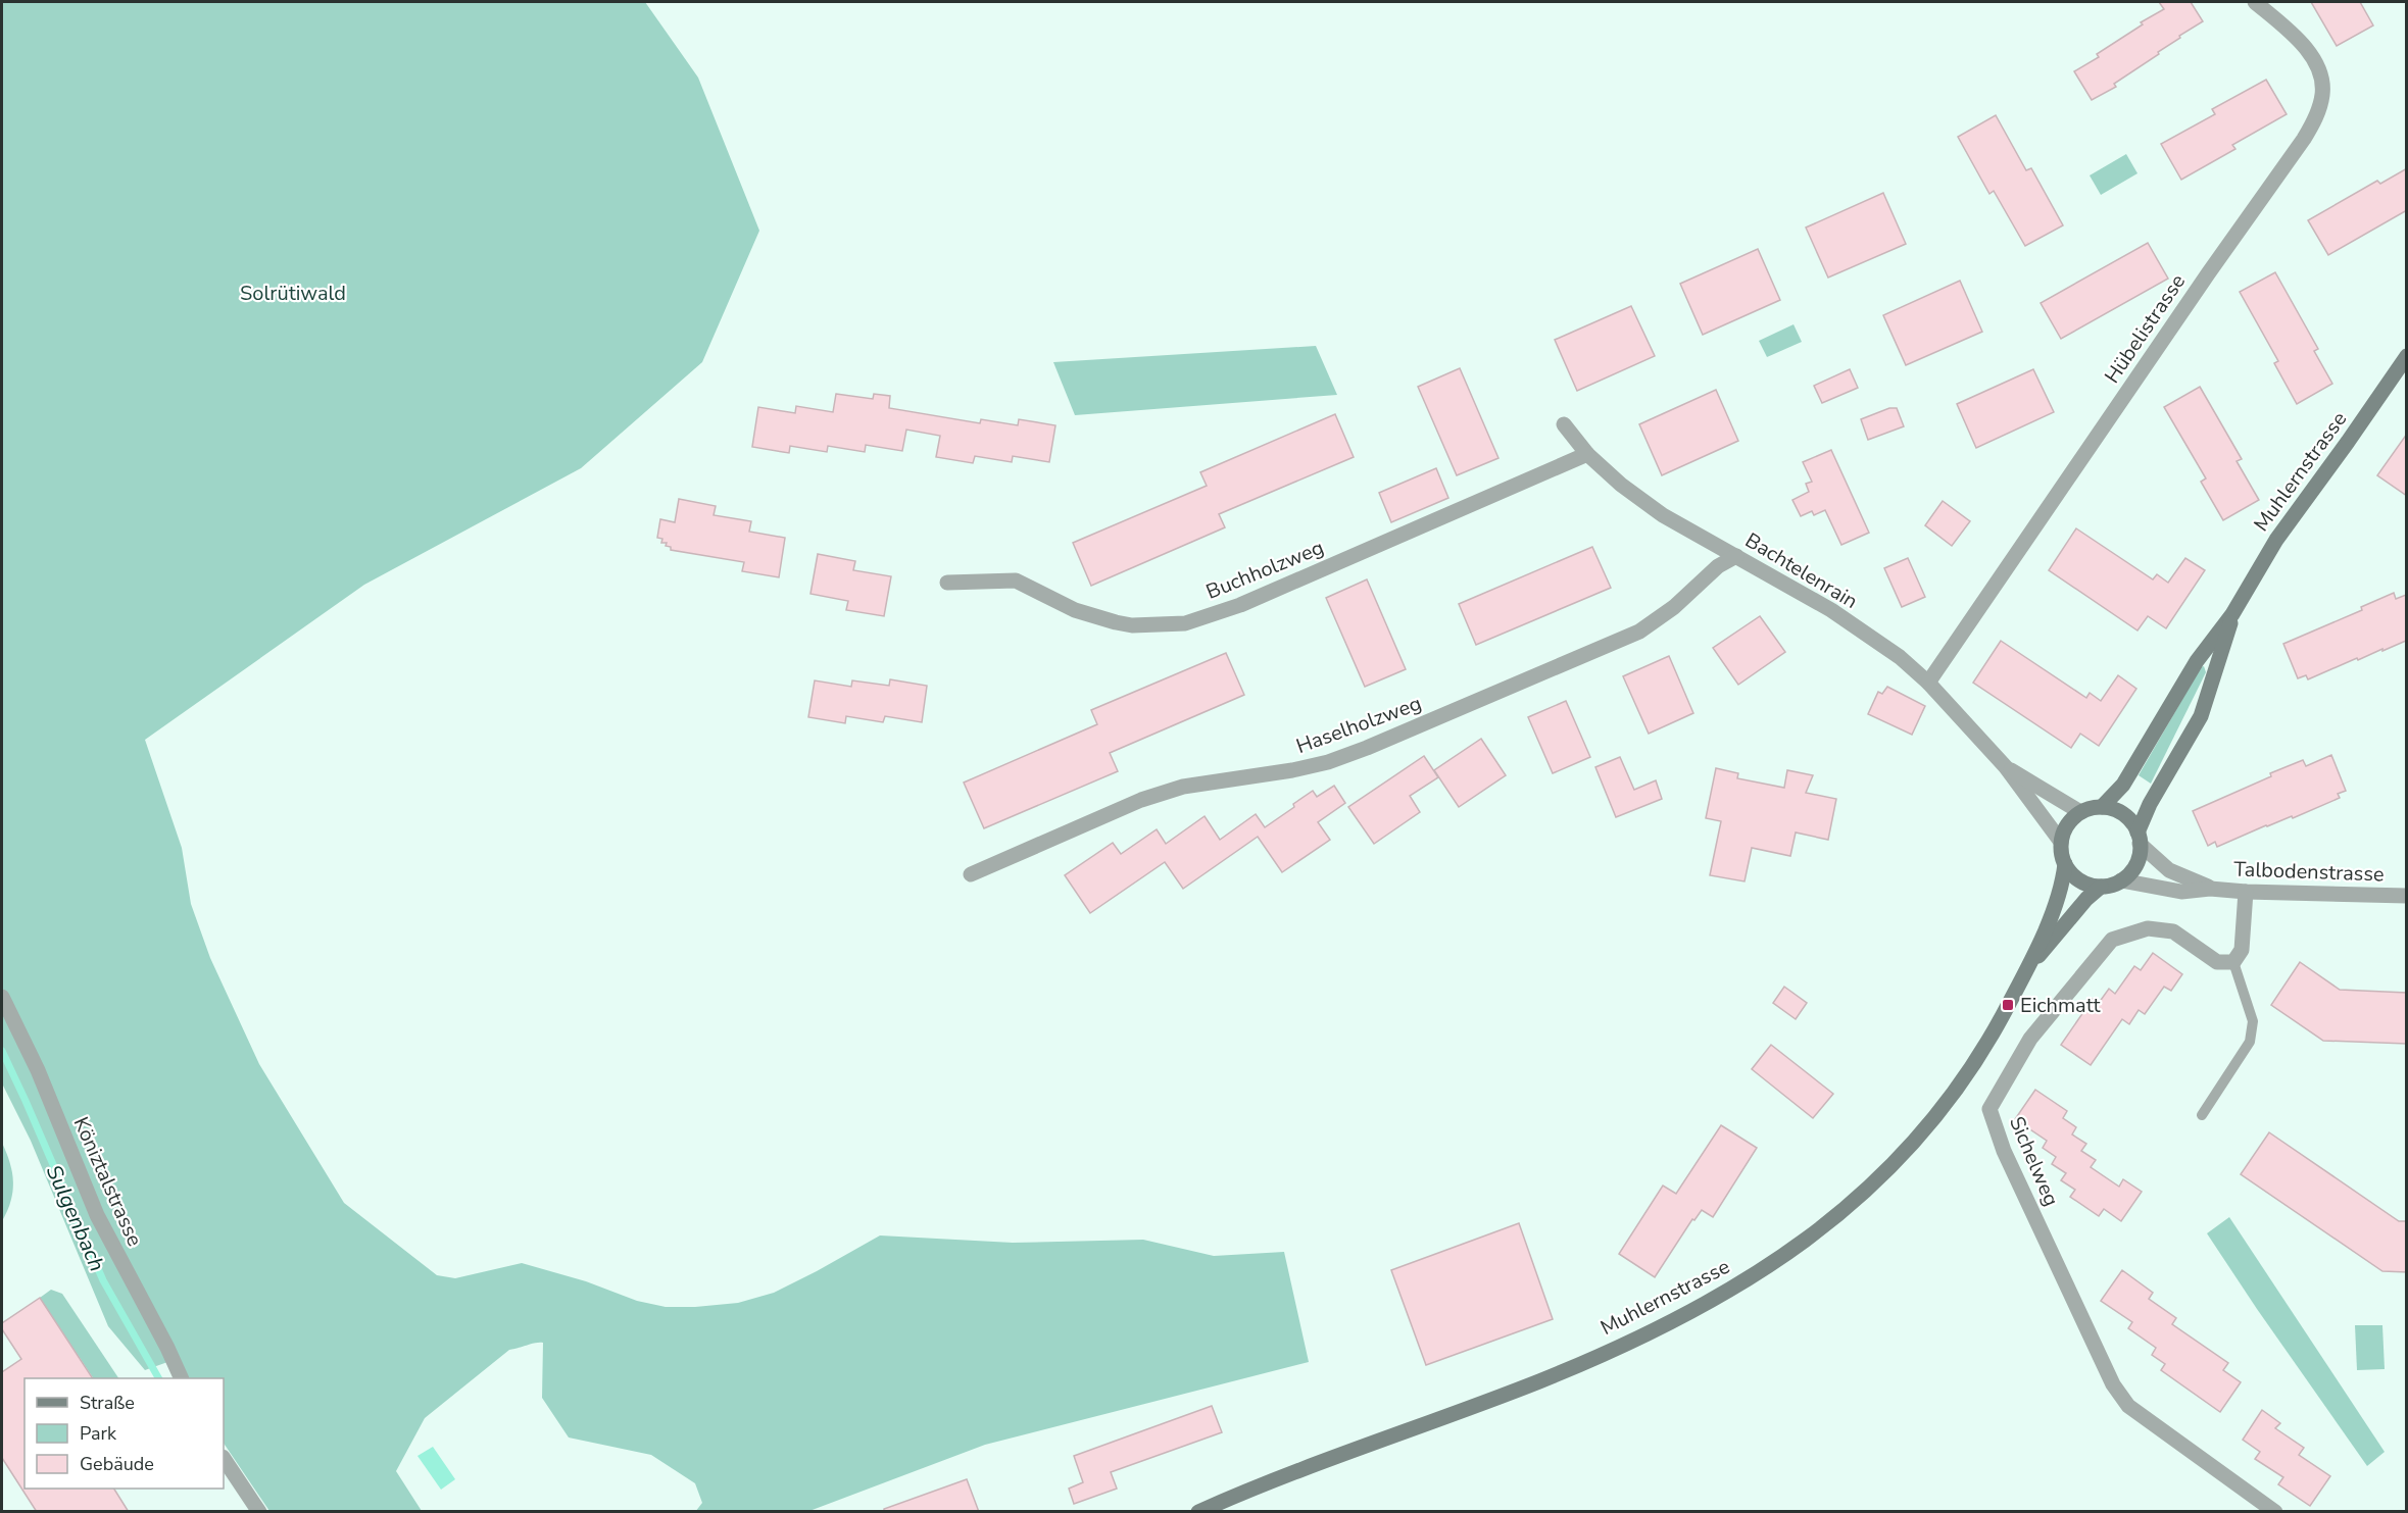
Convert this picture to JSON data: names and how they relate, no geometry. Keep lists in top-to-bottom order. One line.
{"streets":{"street":["Hübelistrasse","Muhlernstrasse","Buchholzweg","Bachtelenrain","Haselholzweg","Talbodenstrasse","Sichelweg","Köniztalstrasse"]},"crossings":[["Hübelistrasse","Bachtelenrain"],["Muhlernstrasse","Bachtelenrain"],["Muhlernstrasse","Talbodenstrasse"],["Buchholzweg","Bachtelenrain"],["Bachtelenrain","Haselholzweg"],["Bachtelenrain","Talbodenstrasse"]],"water":["Sulgenbach"],"parks":["Solrütiwald"],"places":{"transit":["Eichmatt"]},"legend":["Straße","Park","Gebäude"]}
